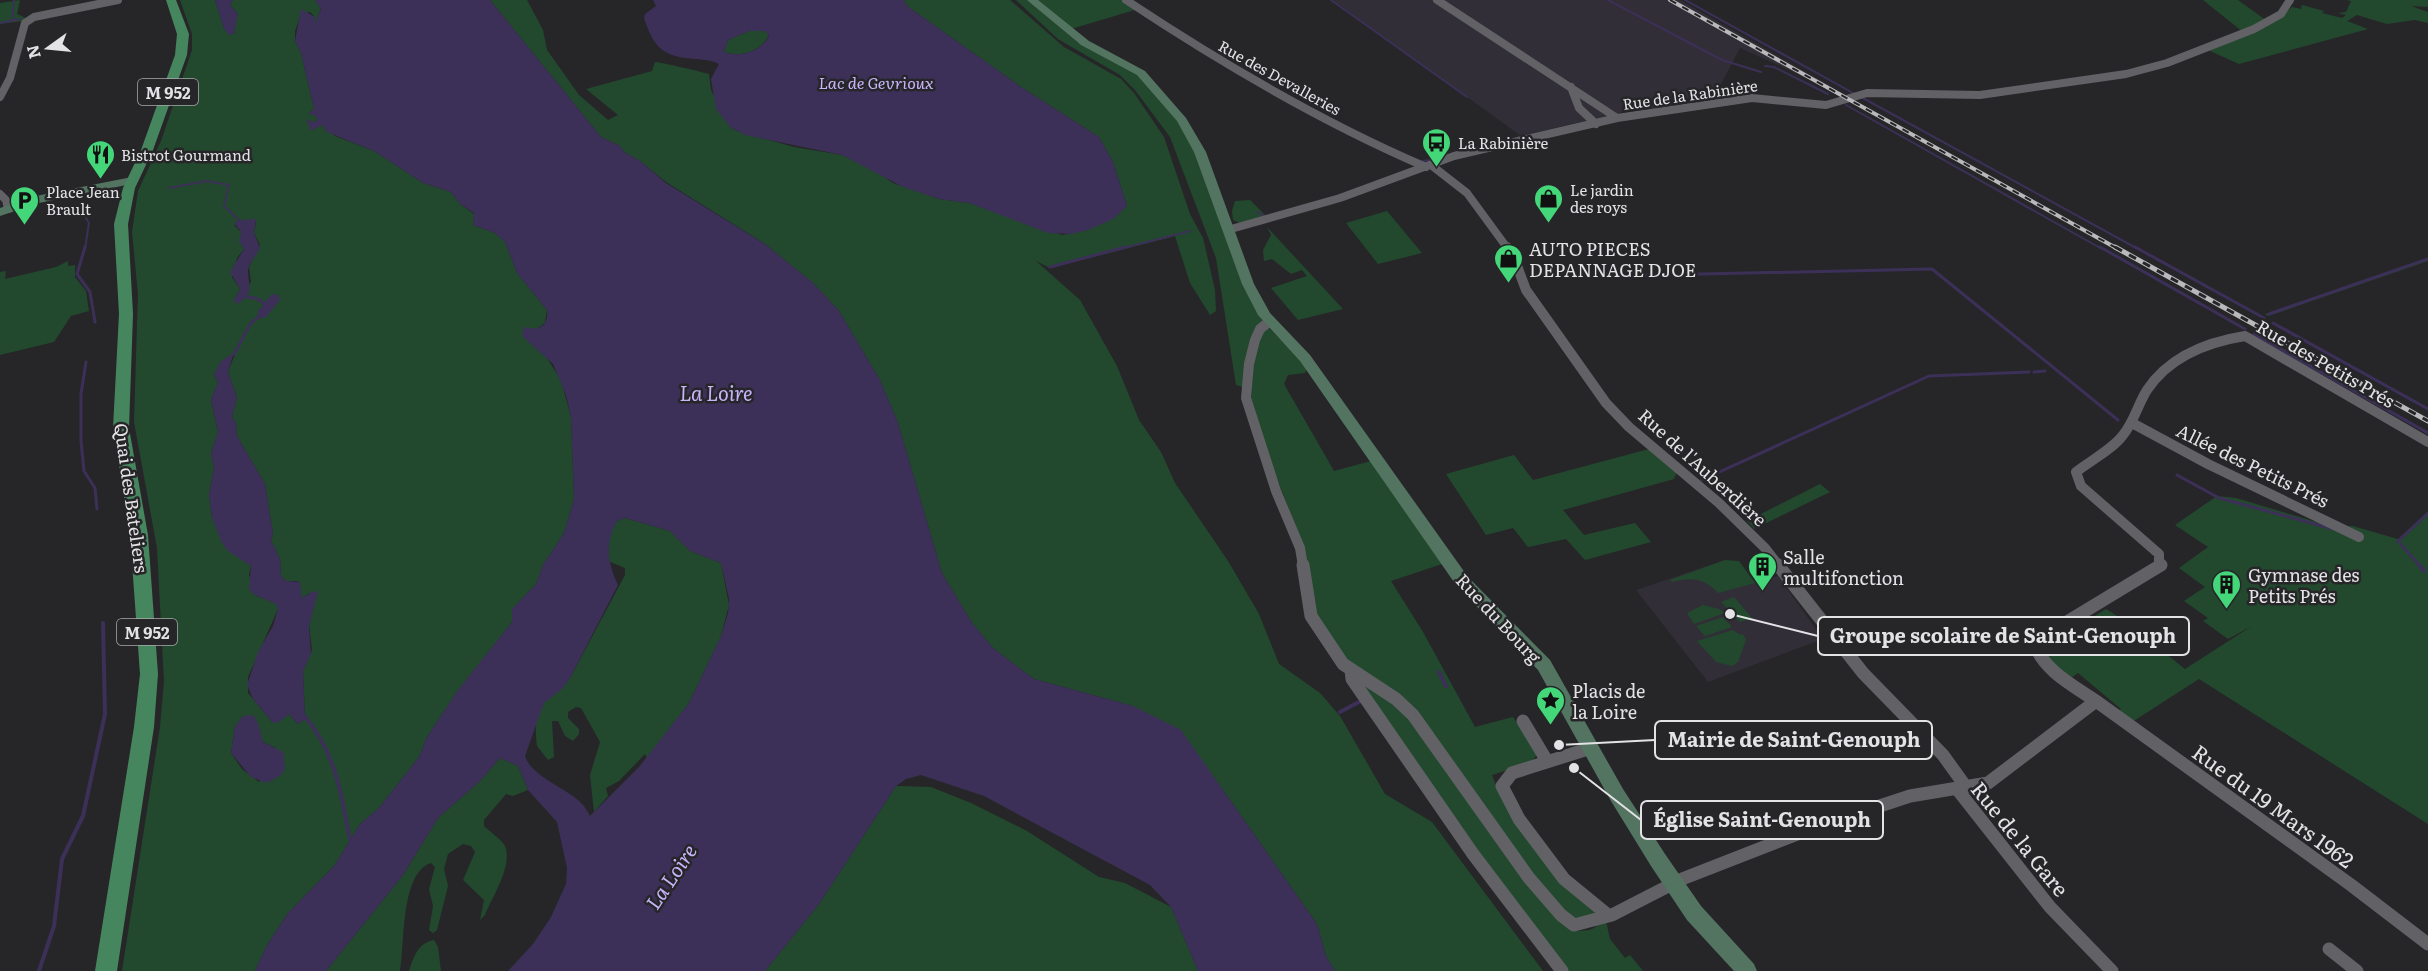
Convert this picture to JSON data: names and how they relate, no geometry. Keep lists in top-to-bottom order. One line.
{"streets":{"main road":["M 952","Quai des Bateliers"],"street":["Rue des Devalleries","Rue de la Rabinière","Rue des Petits Prés","Allée des Petits Prés","Rue de l'Auberdière","Rue du Bourg","Rue du 19 Mars 1962","Rue de la Gare"]},"crossings":[["Rue des Devalleries","Rue de la Rabinière"],["Rue des Devalleries","Rue de l'Auberdière"],["Rue de la Rabinière","Rue de l'Auberdière"],["Rue de la Rabinière","Rue du Bourg"],["Rue des Petits Prés","Allée des Petits Prés"],["Rue des Petits Prés","Rue du 19 Mars 1962"],["Rue de l'Auberdière","Rue de la Gare"],["Rue du Bourg","Rue de la Gare"]],"water":["Lac de Gevrioux","La Loire"],"places":{"bus stop":["La Rabinière"],"restaurant":["Bistrot Gourmand"],"shop":["Le jardin des roys","AUTO PIECES DEPANNAGE DJOE"],"parking":["Place Jean Brault"],"building":["Salle multifonction","Gymnase des Petits Prés"],"other":["Groupe scolaire de Saint-Genouph","Mairie de Saint-Genouph","Église Saint-Genouph"],"place":["Placis de la Loire"]},"north":"left"}
